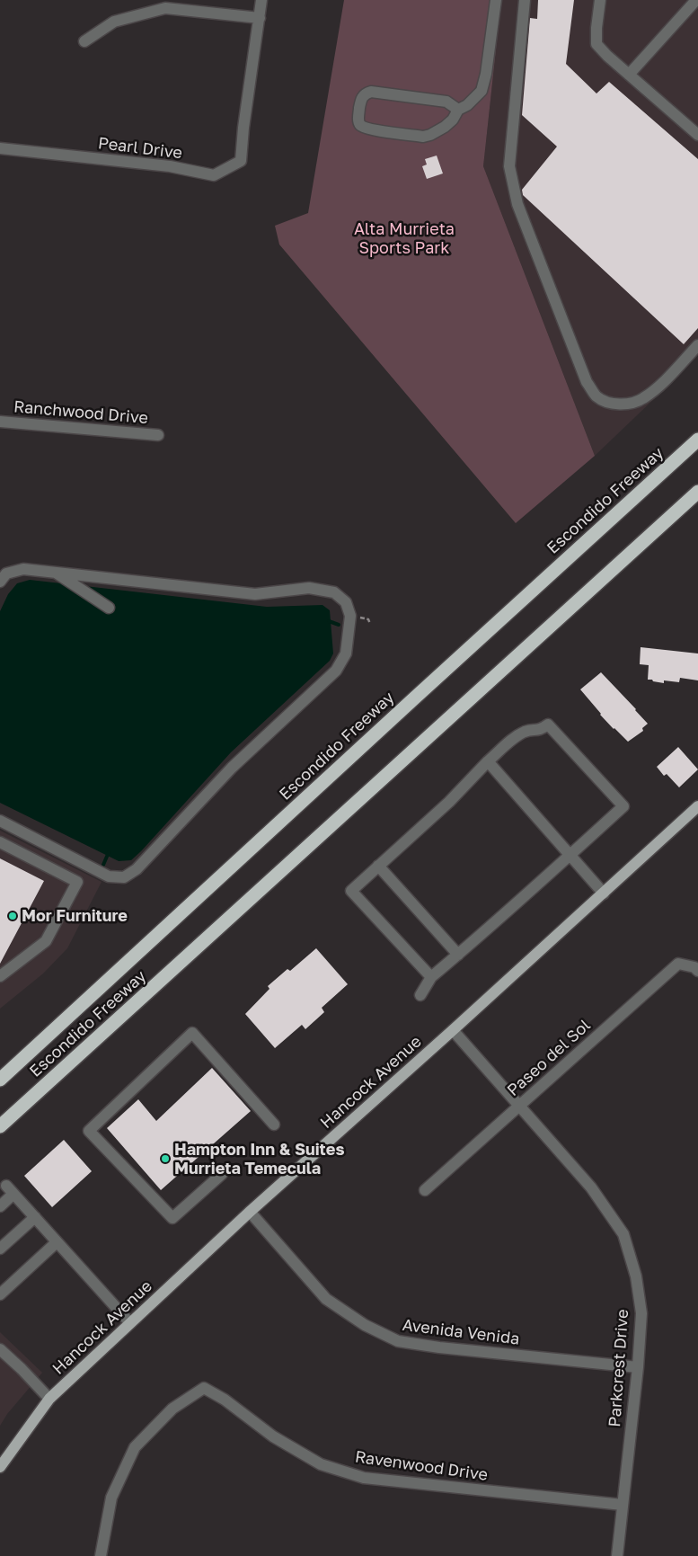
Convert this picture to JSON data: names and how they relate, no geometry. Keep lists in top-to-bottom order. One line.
{"streets":{"highway":["Escondido Freeway"],"main road":["Hancock Avenue"],"street":["Pearl Drive","Ranchwood Drive","Paseo del Sol","Avenida Venida","Parkcrest Drive","Ravenwood Drive"]},"crossings":[["Paseo del Sol","Parkcrest Drive"],["Hancock Avenue","Avenida Venida"],["Hancock Avenue","Parkcrest Drive"],["Avenida Venida","Parkcrest Drive"],["Parkcrest Drive","Ravenwood Drive"]],"parks":["Alta Murrieta Sports Park"],"places":["Mor Furniture","Hampton Inn & Suites Murrieta Temecula"]}
